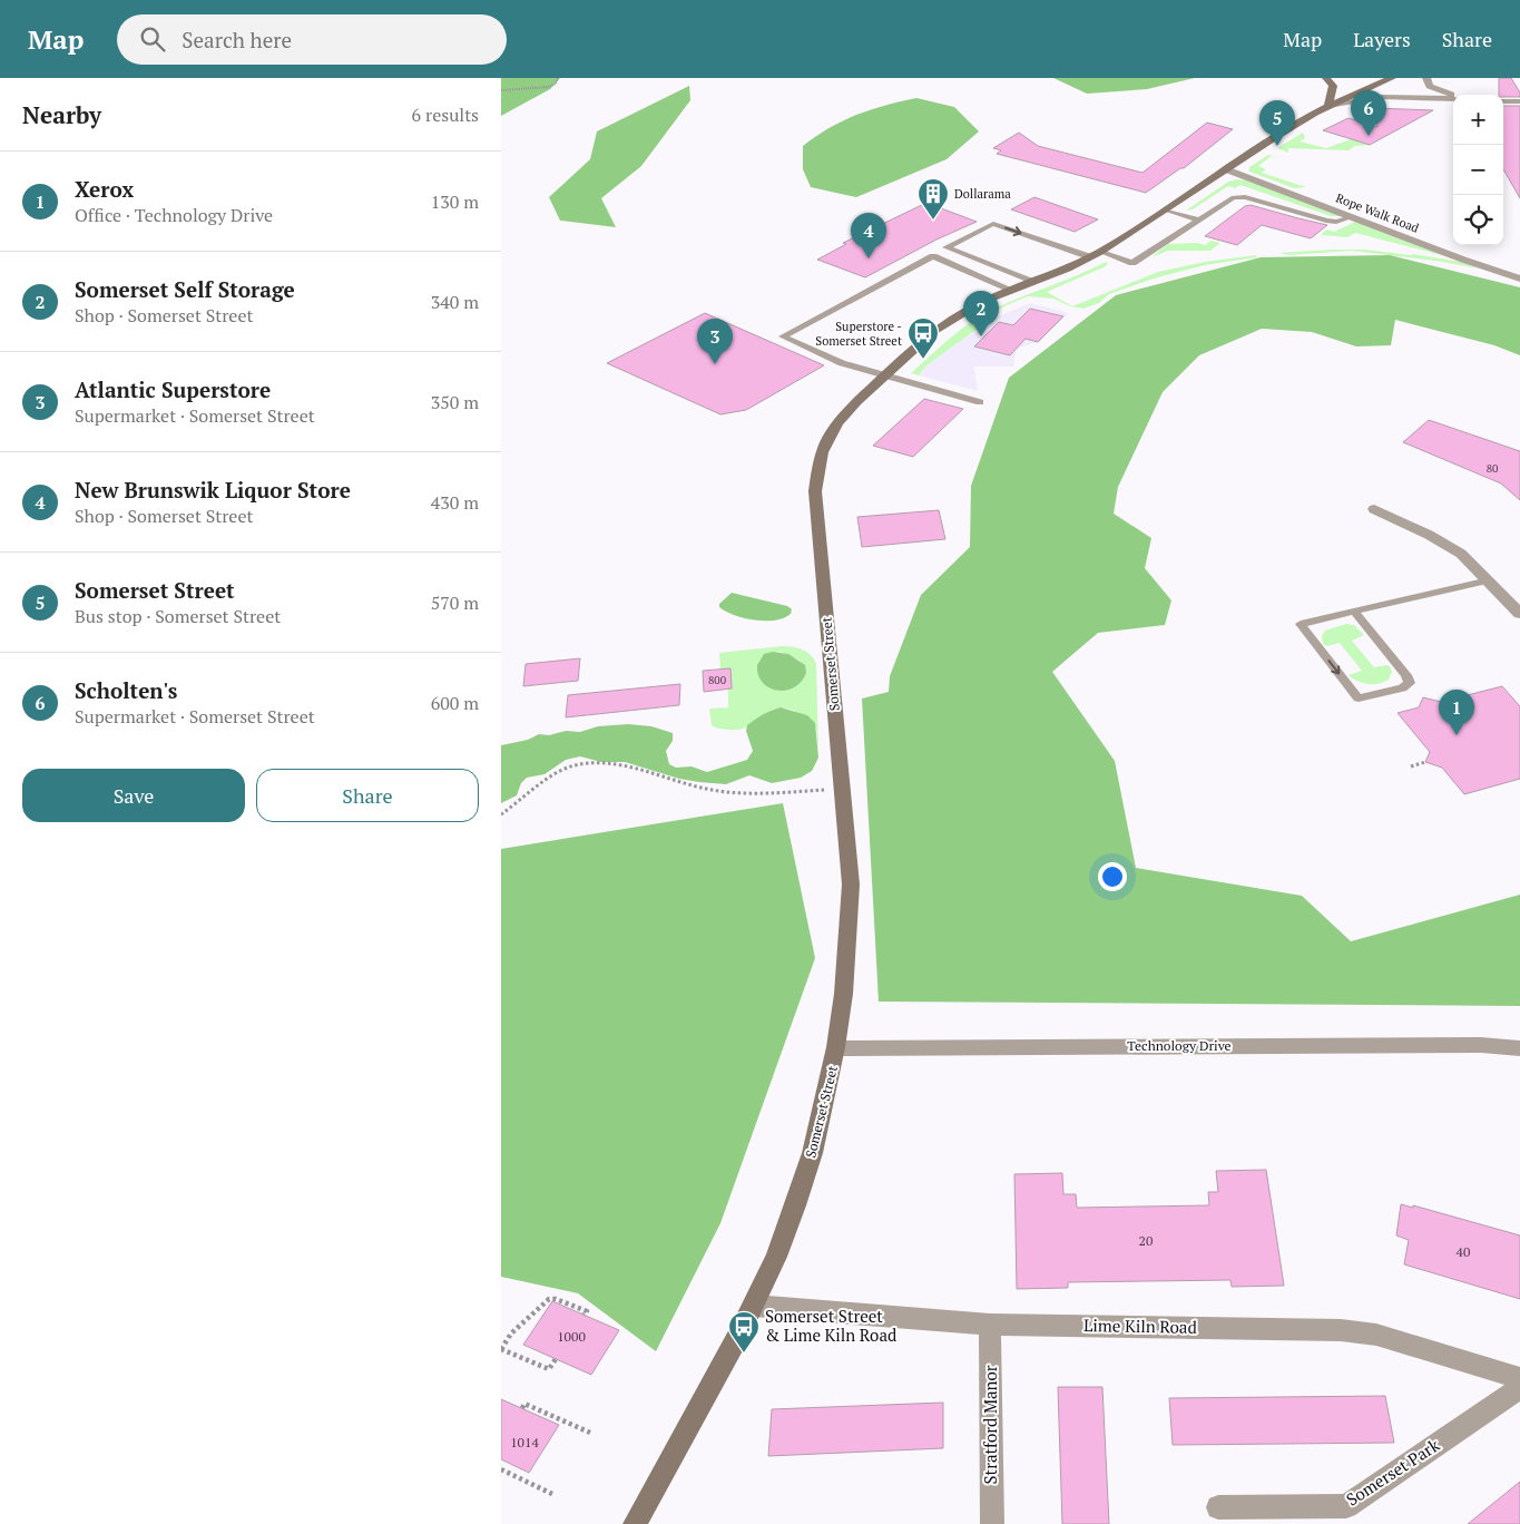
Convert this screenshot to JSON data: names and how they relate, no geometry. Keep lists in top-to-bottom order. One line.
{"streets":{"main road":["Somerset Street"],"street":["Rope Walk Road","Technology Drive","Lime Kiln Road","Stratford Manor","Somerset Park"]},"crossings":[["Rope Walk Road","Somerset Street"],["Somerset Street","Technology Drive"],["Somerset Street","Lime Kiln Road"],["Lime Kiln Road","Stratford Manor"]],"places":{"building":["Dollarama"],"bus stop":["Superstore - Somerset Street","Somerset Street & Lime Kiln Road"]},"house_numbers":["80","800","20","40","1000","1014"],"page":{"header":"Map","search":"Search here","nav":["Map","Layers","Share"],"heading":["Nearby","6 results"],"pins":["6","5","4","2","3","1"],"map_buttons":["+","−"],"list":[{"mark":"1","name":"Xerox","note":"Office · Technology Drive","value":"130 m"},{"mark":"2","name":"Somerset Self Storage","note":"Shop · Somerset Street","value":"340 m"},{"mark":"3","name":"Atlantic Superstore","note":"Supermarket · Somerset Street","value":"350 m"},{"mark":"4","name":"New Brunswik Liquor Store","note":"Shop · Somerset Street","value":"430 m"},{"mark":"5","name":"Somerset Street","note":"Bus stop · Somerset Street","value":"570 m"},{"mark":"6","name":"Scholten's","note":"Supermarket · Somerset Street","value":"600 m"}],"buttons":["Save","Share"]}}
